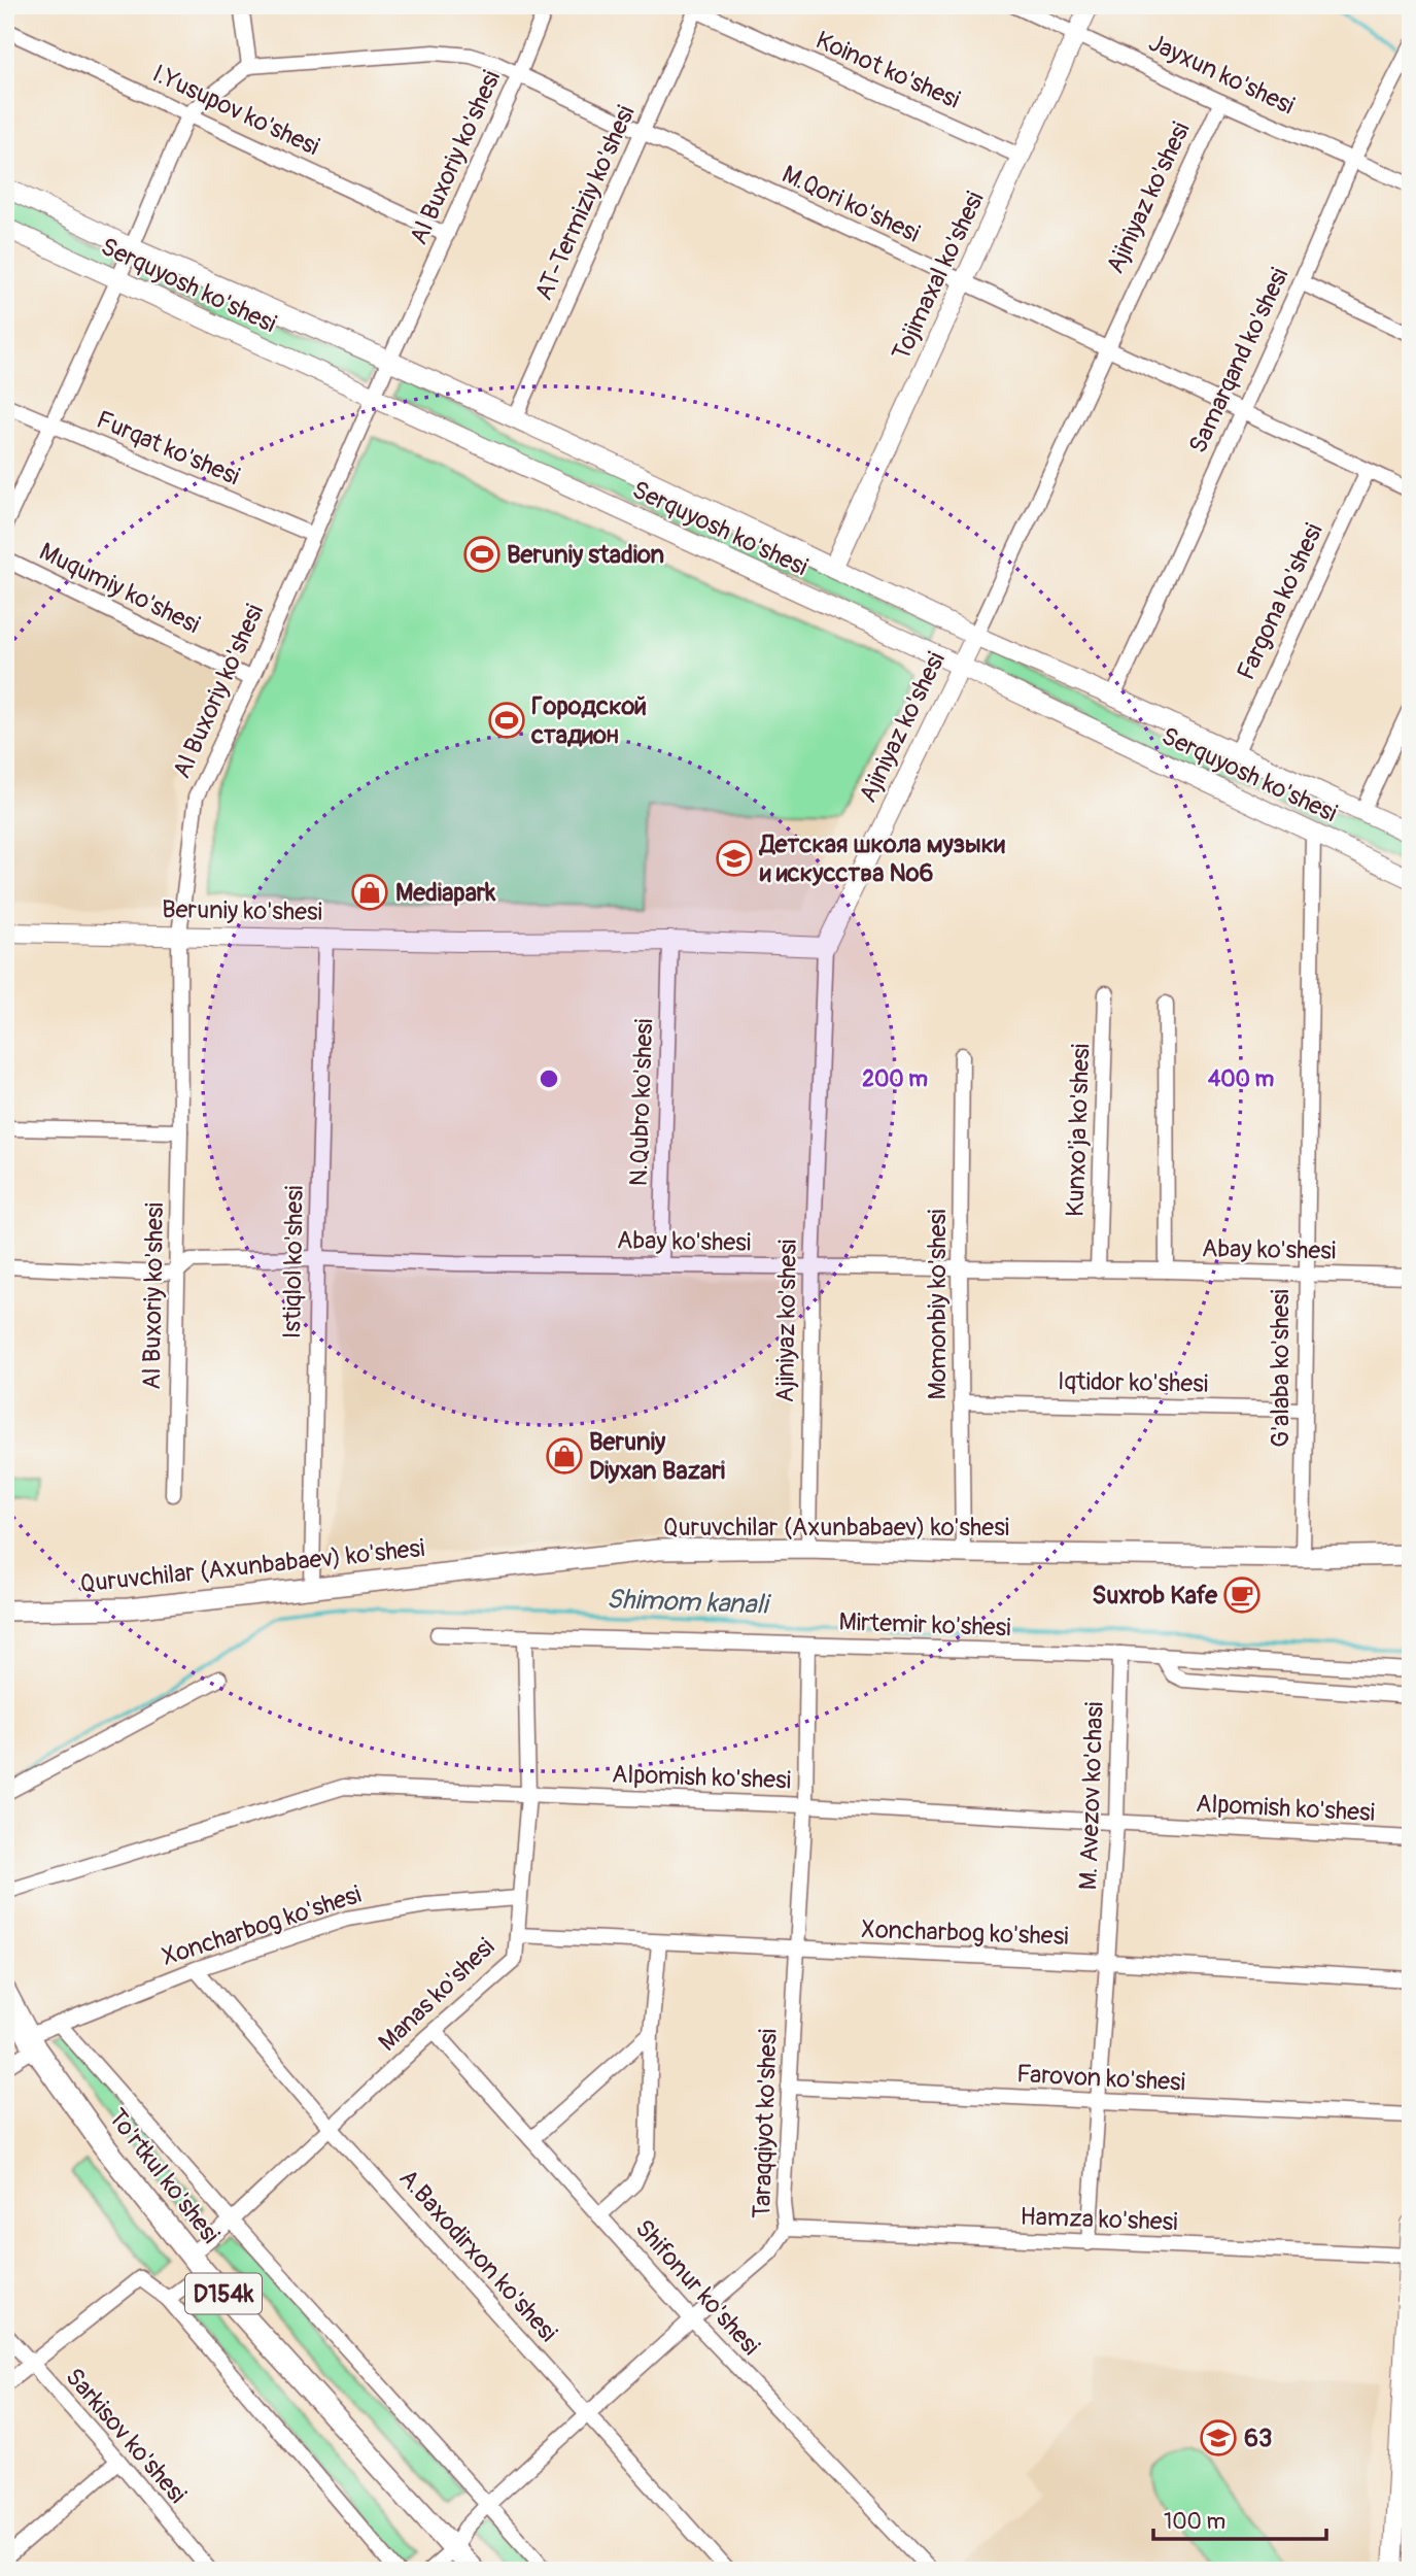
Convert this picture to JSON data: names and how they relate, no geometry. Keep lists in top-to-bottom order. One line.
{"streets":{"main road":["Quruvchilar (Axunbabaev) ko'shesi","To'rtkul ko'shesi","D154k"],"street":["Koinot ko'shesi","Jayxun ko'shesi","I.Yusupov ko'shesi","Al Buxoriy ko'shesi","Ajiniyaz ko'shesi","AT-Termiziy ko'shesi","M.Qori ko'shesi","Tojimaxal ko'shesi","Serquyosh ko'shesi","Samarqand ko'shesi","Furqat ko'shesi","Muqumiy ko'shesi","Fargona ko'shesi","Beruniy ko'shesi","N.Qubro ko'shesi","Kunxo'ja ko'shesi","Abay ko'shesi","Istiqlol ko'shesi","Momonbiy ko'shesi","G'alaba ko'shesi","Iqtidor ko'shesi","Mirtemir ko'shesi","Alpomish ko'shesi","M. Avezov ko'chasi","Xoncharbog ko'shesi","Manas ko'shesi","Farovon ko'shesi","Taraqqiyot ko'shesi","Hamza ko'shesi","A.Baxodirxon ko'shesi","Shifonur ko'shesi","Sarkisov ko'shesi"]},"crossings":[["Koinot ko'shesi","AT-Termiziy ko'shesi"],["Koinot ko'shesi","Tojimaxal ko'shesi"],["Jayxun ko'shesi","Ajiniyaz ko'shesi"],["Jayxun ko'shesi","Tojimaxal ko'shesi"],["Jayxun ko'shesi","Samarqand ko'shesi"],["I.Yusupov ko'shesi","Al Buxoriy ko'shesi"],["Al Buxoriy ko'shesi","M.Qori ko'shesi"],["Al Buxoriy ko'shesi","Serquyosh ko'shesi"],["Al Buxoriy ko'shesi","Furqat ko'shesi"],["Al Buxoriy ko'shesi","Muqumiy ko'shesi"],["Al Buxoriy ko'shesi","Beruniy ko'shesi"],["Al Buxoriy ko'shesi","Abay ko'shesi"],["Ajiniyaz ko'shesi","M.Qori ko'shesi"],["Ajiniyaz ko'shesi","Serquyosh ko'shesi"],["Ajiniyaz ko'shesi","Beruniy ko'shesi"],["Ajiniyaz ko'shesi","Abay ko'shesi"],["Ajiniyaz ko'shesi","Quruvchilar (Axunbabaev) ko'shesi"],["AT-Termiziy ko'shesi","M.Qori ko'shesi"],["AT-Termiziy ko'shesi","Serquyosh ko'shesi"],["M.Qori ko'shesi","Tojimaxal ko'shesi"],["M.Qori ko'shesi","Samarqand ko'shesi"],["M.Qori ko'shesi","Fargona ko'shesi"],["Tojimaxal ko'shesi","Serquyosh ko'shesi"],["Serquyosh ko'shesi","Samarqand ko'shesi"],["Serquyosh ko'shesi","Fargona ko'shesi"],["Serquyosh ko'shesi","G'alaba ko'shesi"],["Beruniy ko'shesi","N.Qubro ko'shesi"],["Beruniy ko'shesi","Istiqlol ko'shesi"],["N.Qubro ko'shesi","Abay ko'shesi"],["Kunxo'ja ko'shesi","Abay ko'shesi"],["Abay ko'shesi","Istiqlol ko'shesi"],["Abay ko'shesi","Momonbiy ko'shesi"],["Abay ko'shesi","G'alaba ko'shesi"],["Istiqlol ko'shesi","Quruvchilar (Axunbabaev) ko'shesi"],["Momonbiy ko'shesi","Iqtidor ko'shesi"],["Momonbiy ko'shesi","Quruvchilar (Axunbabaev) ko'shesi"],["G'alaba ko'shesi","Iqtidor ko'shesi"],["G'alaba ko'shesi","Quruvchilar (Axunbabaev) ko'shesi"],["Mirtemir ko'shesi","M. Avezov ko'chasi"],["Mirtemir ko'shesi","Manas ko'shesi"],["Mirtemir ko'shesi","Taraqqiyot ko'shesi"],["Alpomish ko'shesi","M. Avezov ko'chasi"],["Alpomish ko'shesi","Manas ko'shesi"],["Alpomish ko'shesi","Taraqqiyot ko'shesi"],["M. Avezov ko'chasi","Xoncharbog ko'shesi"],["M. Avezov ko'chasi","Farovon ko'shesi"],["M. Avezov ko'chasi","Hamza ko'shesi"],["Xoncharbog ko'shesi","Manas ko'shesi"],["Xoncharbog ko'shesi","Taraqqiyot ko'shesi"],["Xoncharbog ko'shesi","To'rtkul ko'shesi"],["Xoncharbog ko'shesi","A.Baxodirxon ko'shesi"],["Manas ko'shesi","To'rtkul ko'shesi"],["Manas ko'shesi","A.Baxodirxon ko'shesi"],["Manas ko'shesi","Shifonur ko'shesi"],["Farovon ko'shesi","Taraqqiyot ko'shesi"],["Taraqqiyot ko'shesi","To'rtkul ko'shesi"],["Taraqqiyot ko'shesi","Hamza ko'shesi"],["Taraqqiyot ko'shesi","A.Baxodirxon ko'shesi"],["Taraqqiyot ko'shesi","Shifonur ko'shesi"]],"water":["Shimom kanali"],"places":{"sports":["Beruniy stadion","Городской стадион"],"school or university":["Детская школа музыки и искусства №6","63"],"shop":["Mediapark","Beruniy Diyxan Bazari"],"cafe":["Suxrob Kafe"]},"scale_bar":"100 m","rings":["200 m","400 m"]}
